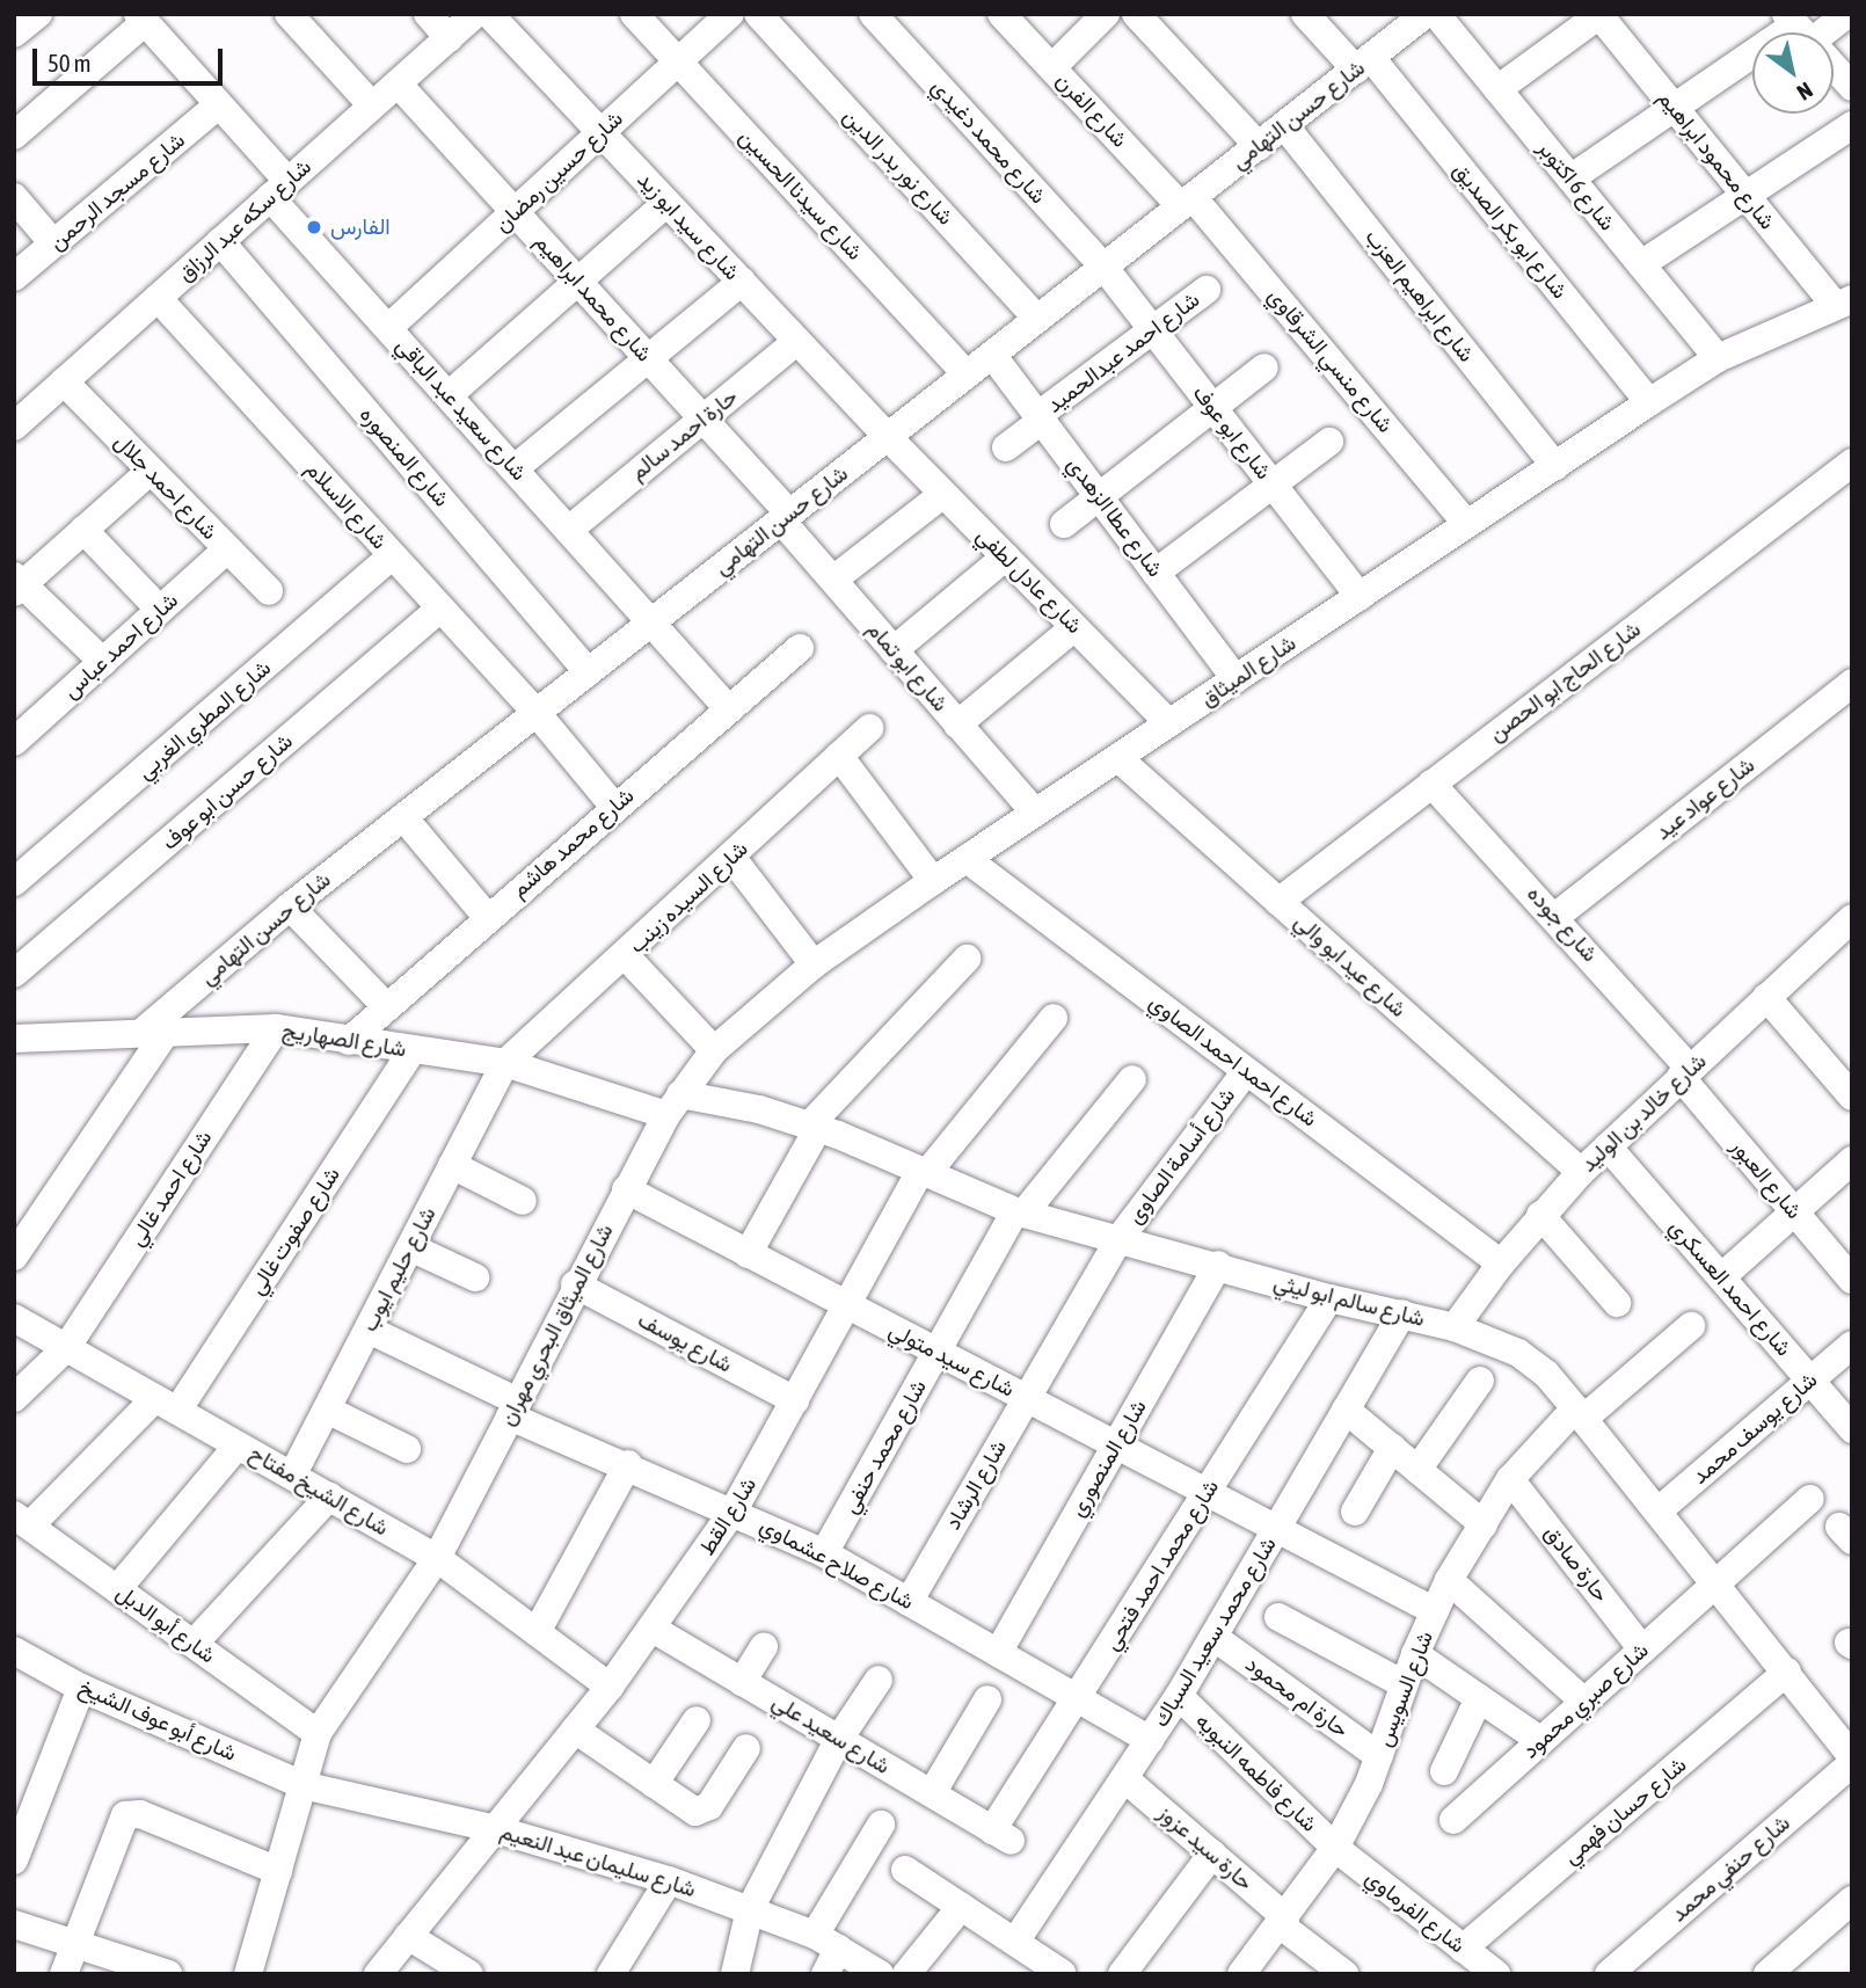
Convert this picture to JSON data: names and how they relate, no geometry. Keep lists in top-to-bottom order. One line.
{"streets":{"street":["شارع الفرن","شارع حسن التهامي","شارع محمد دغيدي","شارع محمود ابراهيم","شارع نور بدر الدين","شارع حسين رمضان","شارع 6 اكتوبر","شارع مسجد الرحمن","شارع سيدنا الحسين","شارع سكه عبد الرزاق","شارع سيد ابو زيد","شارع ابو بكر الصديق","شارع ابراهيم العزب","شارع محمد ابراهيم","شارع احمد عبدالحميد","شارع منسي الشرقاوي","شارع سعيد عبد الباقي","شارع ابو عوف","حارة احمد سالم","شارع المنصوره","شارع احمد جلال","شارع الاسلام","شارع عطا الزهدي","شارع عادل لطفي","شارع احمد عباس","شارع ابو تمام","شارع الميثاق","شارع الحاج ابو الحصن","شارع المطري الغربي","شارع حسن ابو عوف","شارع عواد عيد","شارع محمد هاشم","شارع السيده زينب","شارع جوده","شارع عيد ابو والي","شارع الصهاريج","شارع احمد احمد الصاوي","شارع خالد بن الوليد","شارع أسامة الصاوى","شارع العبور","شارع احمد غالي","شارع صفوت غالي","شارع حليم ايوب","شارع احمد العسكري","شارع سالم ابو ليثي","شارع الميثاق البحري مهران","شارع يوسف","شارع سيد متولي","شارع يوسف محمد","شارع محمد حنفي","شارع المنصوري","شارع الرشاد","شارع الشيخ مفتاح","شارع القط","شارع صلاح عشماوي","حارة صادق","شارع محمد احمد فتحي","شارع أبو الدبل","شارع محمد سعيد السباك","شارع السويس","حارة ام محمود","شارع صبري محمود","شارع أبو عوف الشيخ","شارع سعيد علي","شارع فاطمه النبويه","شارع حسان فهمي","حارة سيد عزوز","شارع سليمان عبد النعيم","شارع حنفي محمد","شارع الفرماوي"]},"crossings":[["شارع الفرن","شارع حسن التهامي"],["شارع الفرن","شارع منسي الشرقاوي"],["شارع حسن التهامي","شارع محمد دغيدي"],["شارع حسن التهامي","شارع نور بدر الدين"],["شارع حسن التهامي","شارع سيدنا الحسين"],["شارع حسن التهامي","شارع سيد ابو زيد"],["شارع حسن التهامي","شارع ابو بكر الصديق"],["شارع حسن التهامي","شارع ابراهيم العزب"],["شارع حسن التهامي","شارع محمد ابراهيم"],["شارع حسن التهامي","شارع منسي الشرقاوي"],["شارع حسن التهامي","شارع سعيد عبد الباقي"],["شارع حسن التهامي","شارع ابو عوف"],["شارع حسن التهامي","شارع المنصوره"],["شارع حسن التهامي","شارع الاسلام"],["شارع حسن التهامي","شارع عطا الزهدي"],["شارع حسن التهامي","شارع عادل لطفي"],["شارع حسن التهامي","شارع ابو تمام"],["شارع حسن التهامي","شارع الصهاريج"],["شارع محمد دغيدي","شارع ابو عوف"],["شارع محمود ابراهيم","شارع الميثاق"],["شارع حسين رمضان","شارع سيدنا الحسين"],["شارع حسين رمضان","شارع سيد ابو زيد"],["شارع حسين رمضان","شارع محمد ابراهيم"],["شارع حسين رمضان","شارع سعيد عبد الباقي"],["شارع 6 اكتوبر","شارع الميثاق"],["شارع مسجد الرحمن","شارع سعيد عبد الباقي"],["شارع سكه عبد الرزاق","شارع محمد ابراهيم"],["شارع سكه عبد الرزاق","شارع سعيد عبد الباقي"],["شارع سكه عبد الرزاق","شارع المنصوره"],["شارع سكه عبد الرزاق","شارع احمد جلال"],["شارع سكه عبد الرزاق","شارع الاسلام"],["شارع سيد ابو زيد","حارة احمد سالم"],["شارع سيد ابو زيد","شارع عادل لطفي"],["شارع ابو بكر الصديق","شارع الميثاق"],["شارع ابراهيم العزب","شارع الميثاق"],["شارع محمد ابراهيم","حارة احمد سالم"],["شارع محمد ابراهيم","شارع ابو تمام"],["شارع احمد عبدالحميد","شارع ابو عوف"],["شارع احمد عبدالحميد","شارع عطا الزهدي"],["شارع منسي الشرقاوي","شارع الميثاق"],["شارع سعيد عبد الباقي","حارة احمد سالم"],["شارع سعيد عبد الباقي","شارع محمد هاشم"],["شارع ابو عوف","شارع الميثاق"],["شارع احمد جلال","شارع احمد عباس"],["شارع الاسلام","شارع المطري الغربي"],["شارع الاسلام","شارع حسن ابو عوف"],["شارع الاسلام","شارع محمد هاشم"],["شارع عطا الزهدي","شارع الميثاق"],["شارع عادل لطفي","شارع الميثاق"],["شارع ابو تمام","شارع الميثاق"],["شارع الميثاق","شارع عيد ابو والي"],["شارع الميثاق","شارع الصهاريج"],["شارع الميثاق","شارع احمد احمد الصاوي"],["شارع الميثاق","شارع سالم ابو ليثي"],["شارع الميثاق","شارع الميثاق البحري مهران"],["شارع الحاج ابو الحصن","شارع جوده"],["شارع الحاج ابو الحصن","شارع عيد ابو والي"],["شارع عواد عيد","شارع جوده"],["شارع محمد هاشم","شارع الصهاريج"],["شارع السيده زينب","شارع الصهاريج"],["شارع السيده زينب","شارع حليم ايوب"],["شارع جوده","شارع خالد بن الوليد"],["شارع جوده","شارع العبور"],["شارع عيد ابو والي","شارع خالد بن الوليد"],["شارع الصهاريج","شارع احمد غالي"],["شارع الصهاريج","شارع صفوت غالي"],["شارع الصهاريج","شارع حليم ايوب"],["شارع الصهاريج","شارع سالم ابو ليثي"],["شارع الصهاريج","شارع الميثاق البحري مهران"],["شارع احمد احمد الصاوي","شارع خالد بن الوليد"],["شارع احمد احمد الصاوي","شارع أسامة الصاوى"],["شارع خالد بن الوليد","شارع العبور"],["شارع خالد بن الوليد","شارع احمد العسكري"],["شارع خالد بن الوليد","شارع سالم ابو ليثي"],["شارع أسامة الصاوى","شارع سالم ابو ليثي"],["شارع أسامة الصاوى","شارع الرشاد"],["شارع احمد غالي","شارع الشيخ مفتاح"],["شارع صفوت غالي","شارع الشيخ مفتاح"],["شارع صفوت غالي","شارع أبو الدبل"],["شارع حليم ايوب","شارع الشيخ مفتاح"],["شارع حليم ايوب","شارع صلاح عشماوي"],["شارع احمد العسكري","شارع يوسف محمد"],["شارع سالم ابو ليثي","شارع الميثاق البحري مهران"],["شارع سالم ابو ليثي","شارع يوسف محمد"],["شارع سالم ابو ليثي","شارع محمد حنفي"],["شارع سالم ابو ليثي","شارع المنصوري"],["شارع سالم ابو ليثي","شارع الرشاد"],["شارع سالم ابو ليثي","شارع القط"],["شارع سالم ابو ليثي","شارع محمد احمد فتحي"],["شارع سالم ابو ليثي","شارع محمد سعيد السباك"],["شارع سالم ابو ليثي","شارع السويس"],["شارع سالم ابو ليثي","شارع صبري محمود"],["شارع سالم ابو ليثي","شارع حسان فهمي"],["شارع الميثاق البحري مهران","شارع يوسف"],["شارع الميثاق البحري مهران","شارع سيد متولي"],["شارع الميثاق البحري مهران","شارع الشيخ مفتاح"],["شارع الميثاق البحري مهران","شارع صلاح عشماوي"],["شارع الميثاق البحري مهران","شارع أبو الدبل"],["شارع الميثاق البحري مهران","شارع أبو عوف الشيخ"],["شارع الميثاق البحري مهران","شارع سليمان عبد النعيم"],["شارع يوسف","شارع القط"],["شارع سيد متولي","شارع محمد حنفي"],["شارع سيد متولي","شارع المنصوري"],["شارع سيد متولي","شارع الرشاد"],["شارع سيد متولي","شارع القط"],["شارع سيد متولي","شارع محمد احمد فتحي"],["شارع سيد متولي","شارع محمد سعيد السباك"],["شارع سيد متولي","شارع السويس"],["شارع محمد حنفي","شارع صلاح عشماوي"],["شارع المنصوري","شارع صلاح عشماوي"],["شارع الرشاد","شارع صلاح عشماوي"],["شارع الشيخ مفتاح","شارع القط"],["شارع القط","شارع صلاح عشماوي"],["شارع القط","شارع سعيد علي"],["شارع القط","شارع سليمان عبد النعيم"],["شارع صلاح عشماوي","شارع محمد احمد فتحي"],["شارع صلاح عشماوي","شارع محمد سعيد السباك"],["حارة صادق","شارع السويس"],["حارة صادق","شارع صبري محمود"],["شارع محمد احمد فتحي","شارع سعيد علي"],["شارع محمد سعيد السباك","حارة ام محمود"],["شارع محمد سعيد السباك","شارع فاطمه النبويه"],["شارع محمد سعيد السباك","حارة سيد عزوز"],["شارع السويس","حارة ام محمود"],["شارع السويس","شارع فاطمه النبويه"],["شارع السويس","حارة سيد عزوز"],["شارع السويس","شارع الفرماوي"],["شارع أبو عوف الشيخ","شارع سليمان عبد النعيم"],["شارع فاطمه النبويه","شارع الفرماوي"],["شارع حسان فهمي","شارع الفرماوي"]],"places":["الفارس"],"scale_bar":"50 m","north":"bottom right"}
